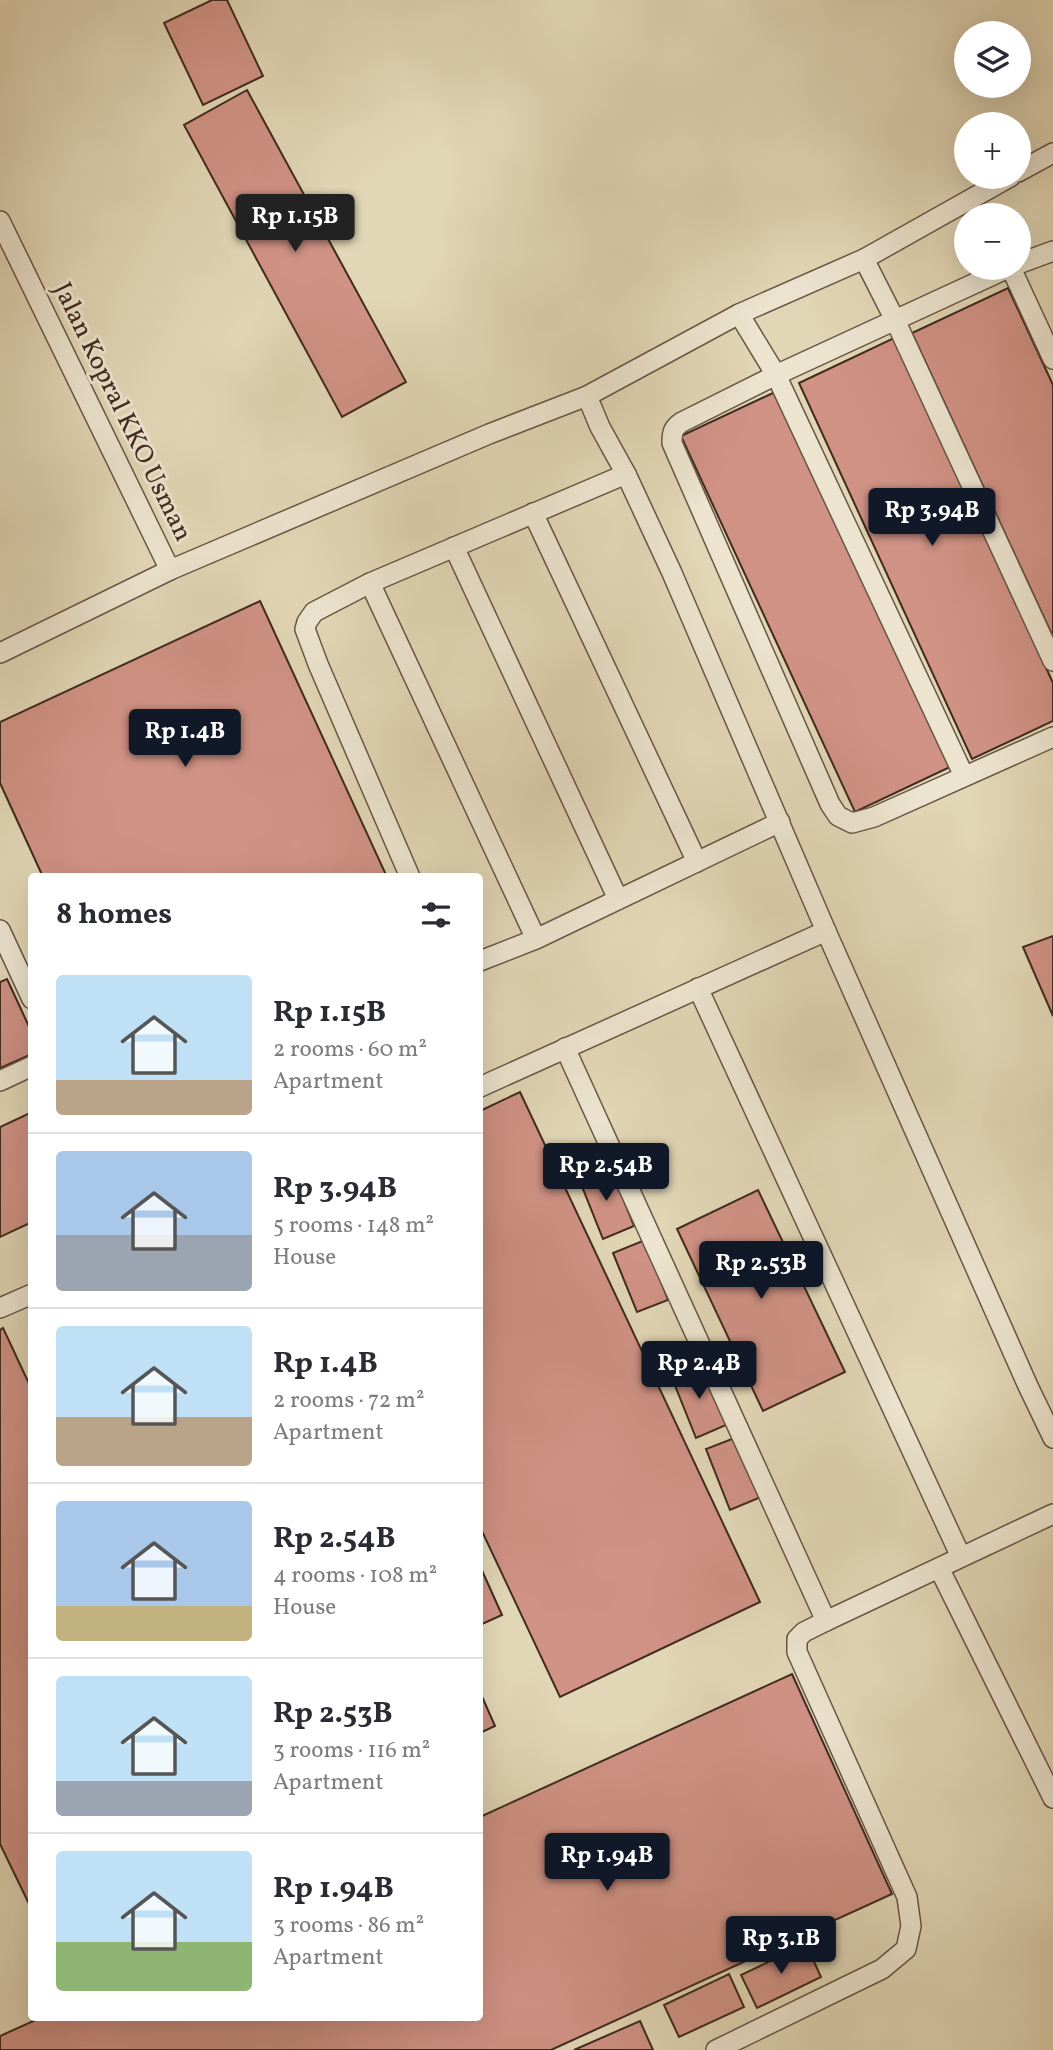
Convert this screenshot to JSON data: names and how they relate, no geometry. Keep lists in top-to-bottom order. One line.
{"streets":{"lane":["Jalan Kopral KKO Usman"]},"page":{"map_buttons":["+","−"],"price":["Rp 1.15B","Rp 3.94B","Rp 1.4B","Rp 2.54B","Rp 2.53B","Rp 2.4B","Rp 1.94B","Rp 3.1B"],"heading":"8 homes","list":[{"name":"Rp 1.15B","note":"2 rooms · 60 m² · Apartment"},{"name":"Rp 3.94B","note":"5 rooms · 148 m² · House"},{"name":"Rp 1.4B","note":"2 rooms · 72 m² · Apartment"},{"name":"Rp 2.54B","note":"4 rooms · 108 m² · House"},{"name":"Rp 2.53B","note":"3 rooms · 116 m² · Apartment"},{"name":"Rp 1.94B","note":"3 rooms · 86 m² · Apartment"}]}}
